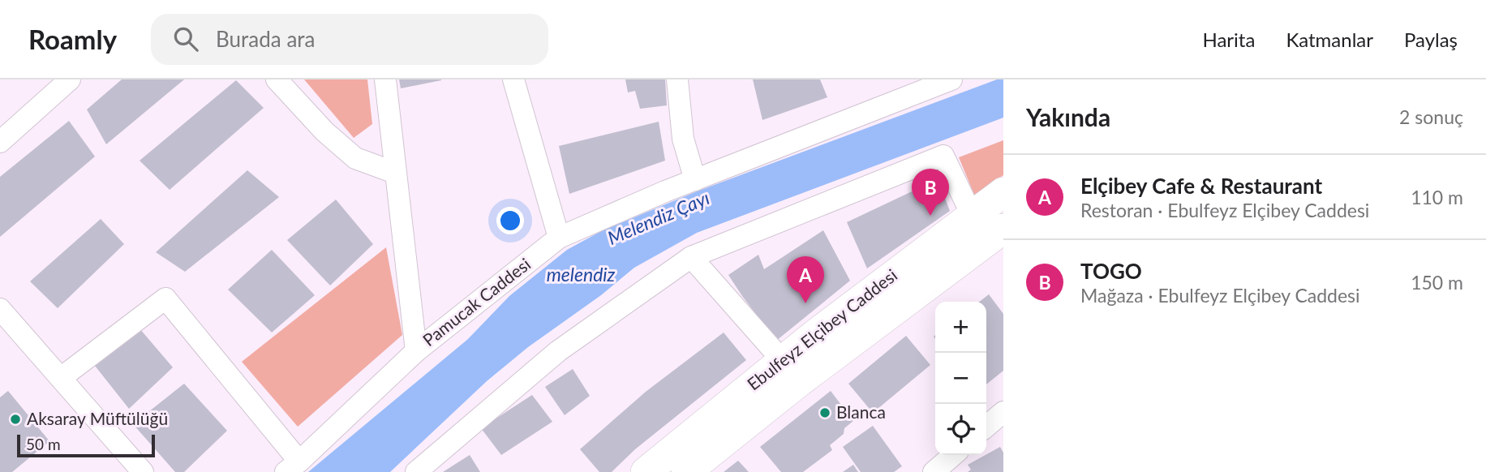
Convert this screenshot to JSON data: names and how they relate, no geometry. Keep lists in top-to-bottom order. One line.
{"streets":{"main road":["Ebulfeyz Elçibey Caddesi"],"street":["Pamucak Caddesi"]},"water":["Melendiz Çayı","melendiz"],"places":["Blanca","Aksaray Müftülüğü"],"scale_bar":"50 m","page":{"header":"Roamly","search":"Burada ara","nav":["Harita","Katmanlar","Paylaş"],"heading":["Yakında","2 sonuç"],"list":[{"mark":"A","name":"Elçibey Cafe & Restaurant","note":"Restoran · Ebulfeyz Elçibey Caddesi","value":"110 m"},{"mark":"B","name":"TOGO","note":"Mağaza · Ebulfeyz Elçibey Caddesi","value":"150 m"}],"pins":["B","A"],"map_buttons":["+","−"],"scale":"50 m"}}
